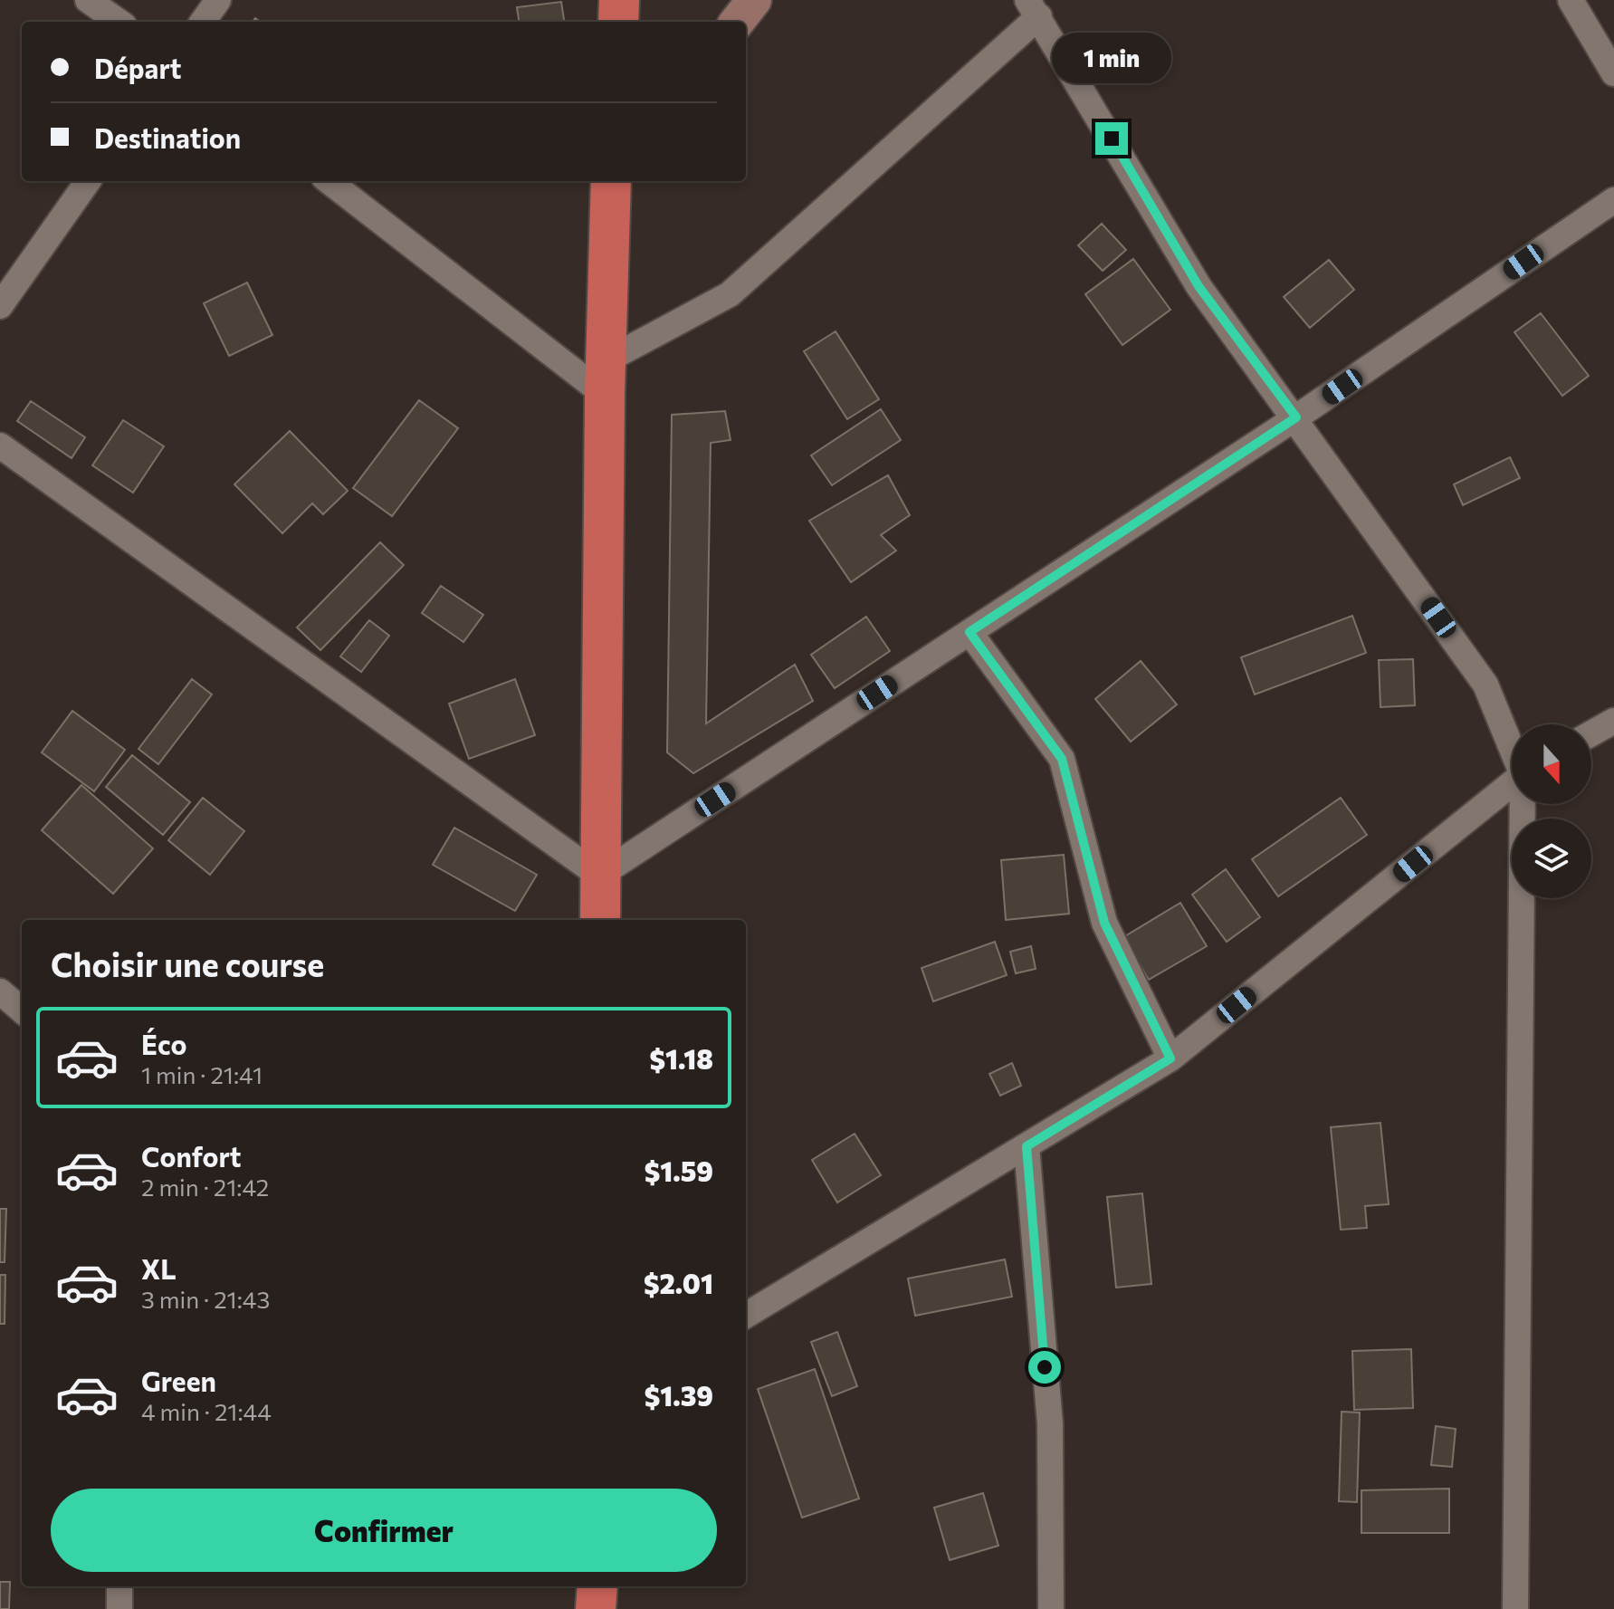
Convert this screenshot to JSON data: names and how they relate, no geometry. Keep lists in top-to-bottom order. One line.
{"north":"bottom","page":{"banner":["Départ","Destination"],"bubble":"1 min","heading":"Choisir une course","list":[{"name":"Éco","note":"1 min · 21:41","value":"$1.18"},{"name":"Confort","note":"2 min · 21:42","value":"$1.59"},{"name":"XL","note":"3 min · 21:43","value":"$2.01"},{"name":"Green","note":"4 min · 21:44","value":"$1.39"}],"buttons":"Confirmer"}}
